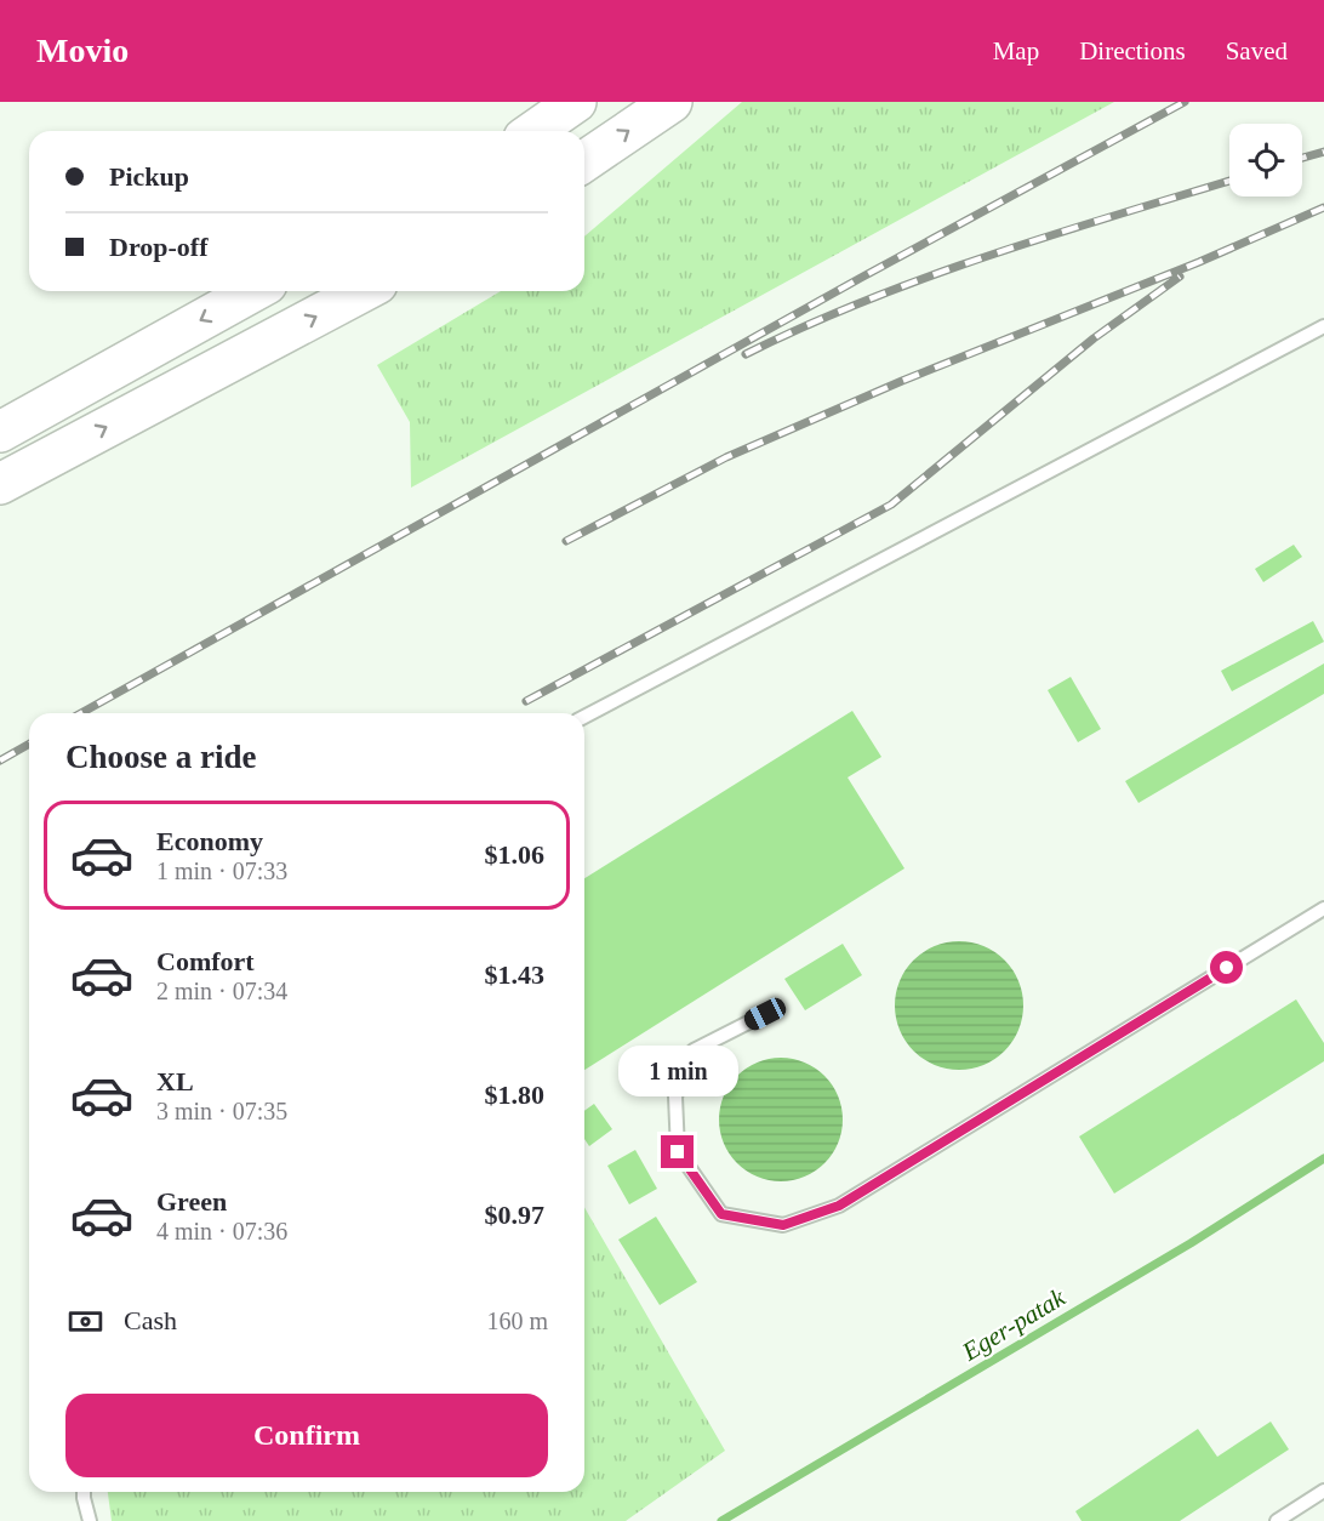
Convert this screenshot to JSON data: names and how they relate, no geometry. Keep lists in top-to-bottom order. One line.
{"water":["Eger-patak"],"page":{"header":"Movio","nav":["Map","Directions","Saved"],"banner":["Pickup","Drop-off"],"heading":"Choose a ride","list":[{"name":"Economy","note":"1 min · 07:33","value":"$1.06"},{"name":"Comfort","note":"2 min · 07:34","value":"$1.43"},{"name":"XL","note":"3 min · 07:35","value":"$1.80"},{"name":"Green","note":"4 min · 07:36","value":"$0.97"}],"bubble":"1 min","pay":["Cash","160 m"],"buttons":"Confirm"}}
